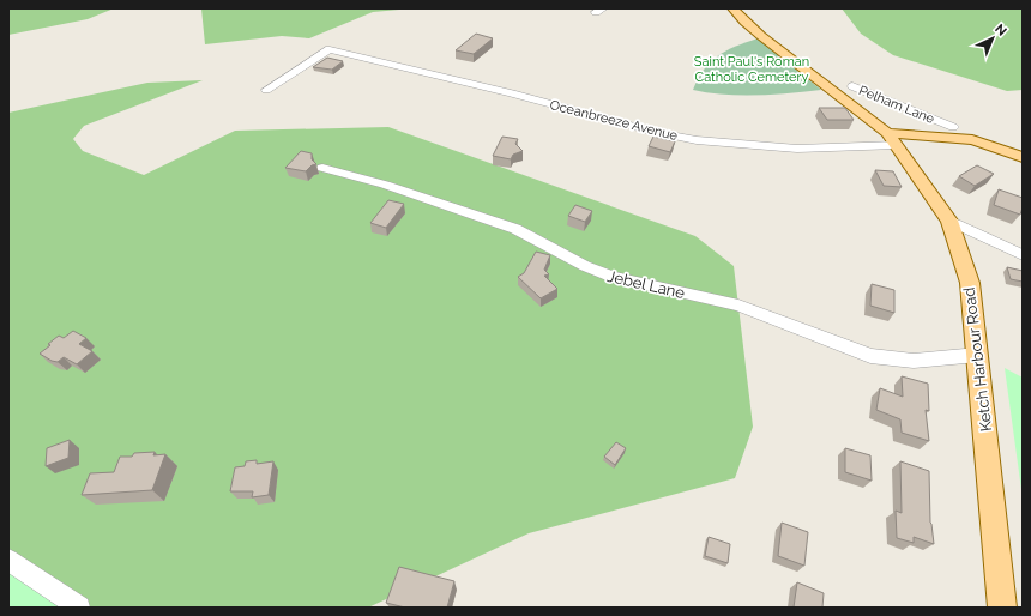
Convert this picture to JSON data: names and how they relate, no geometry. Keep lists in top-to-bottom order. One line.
{"streets":{"main road":["Ketch Harbour Road"],"street":["Pelham Lane","Oceanbreeze Avenue","Jebel Lane"]},"crossings":[["Oceanbreeze Avenue","Ketch Harbour Road"],["Jebel Lane","Ketch Harbour Road"]],"parks":["Saint Paul's Roman Catholic Cemetery"],"north":"top right"}
